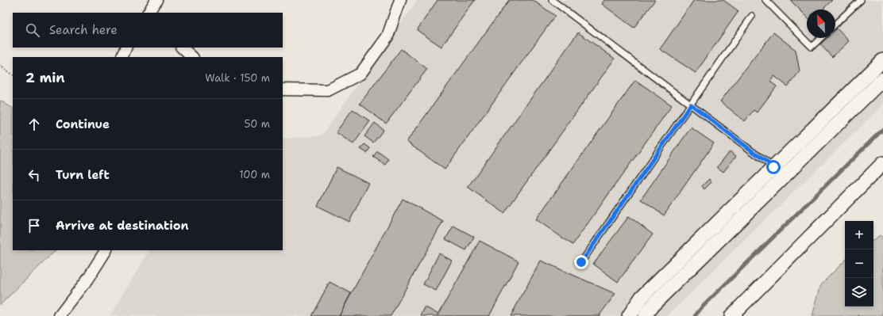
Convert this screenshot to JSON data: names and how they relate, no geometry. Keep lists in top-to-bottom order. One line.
{"north":"top left","page":{"search":"Search here","heading":["2 min","Walk · 150 m"],"list":[["Continue","50 m"],["Turn left","100 m"],"Arrive at destination"],"map_buttons":["+","−"]}}
